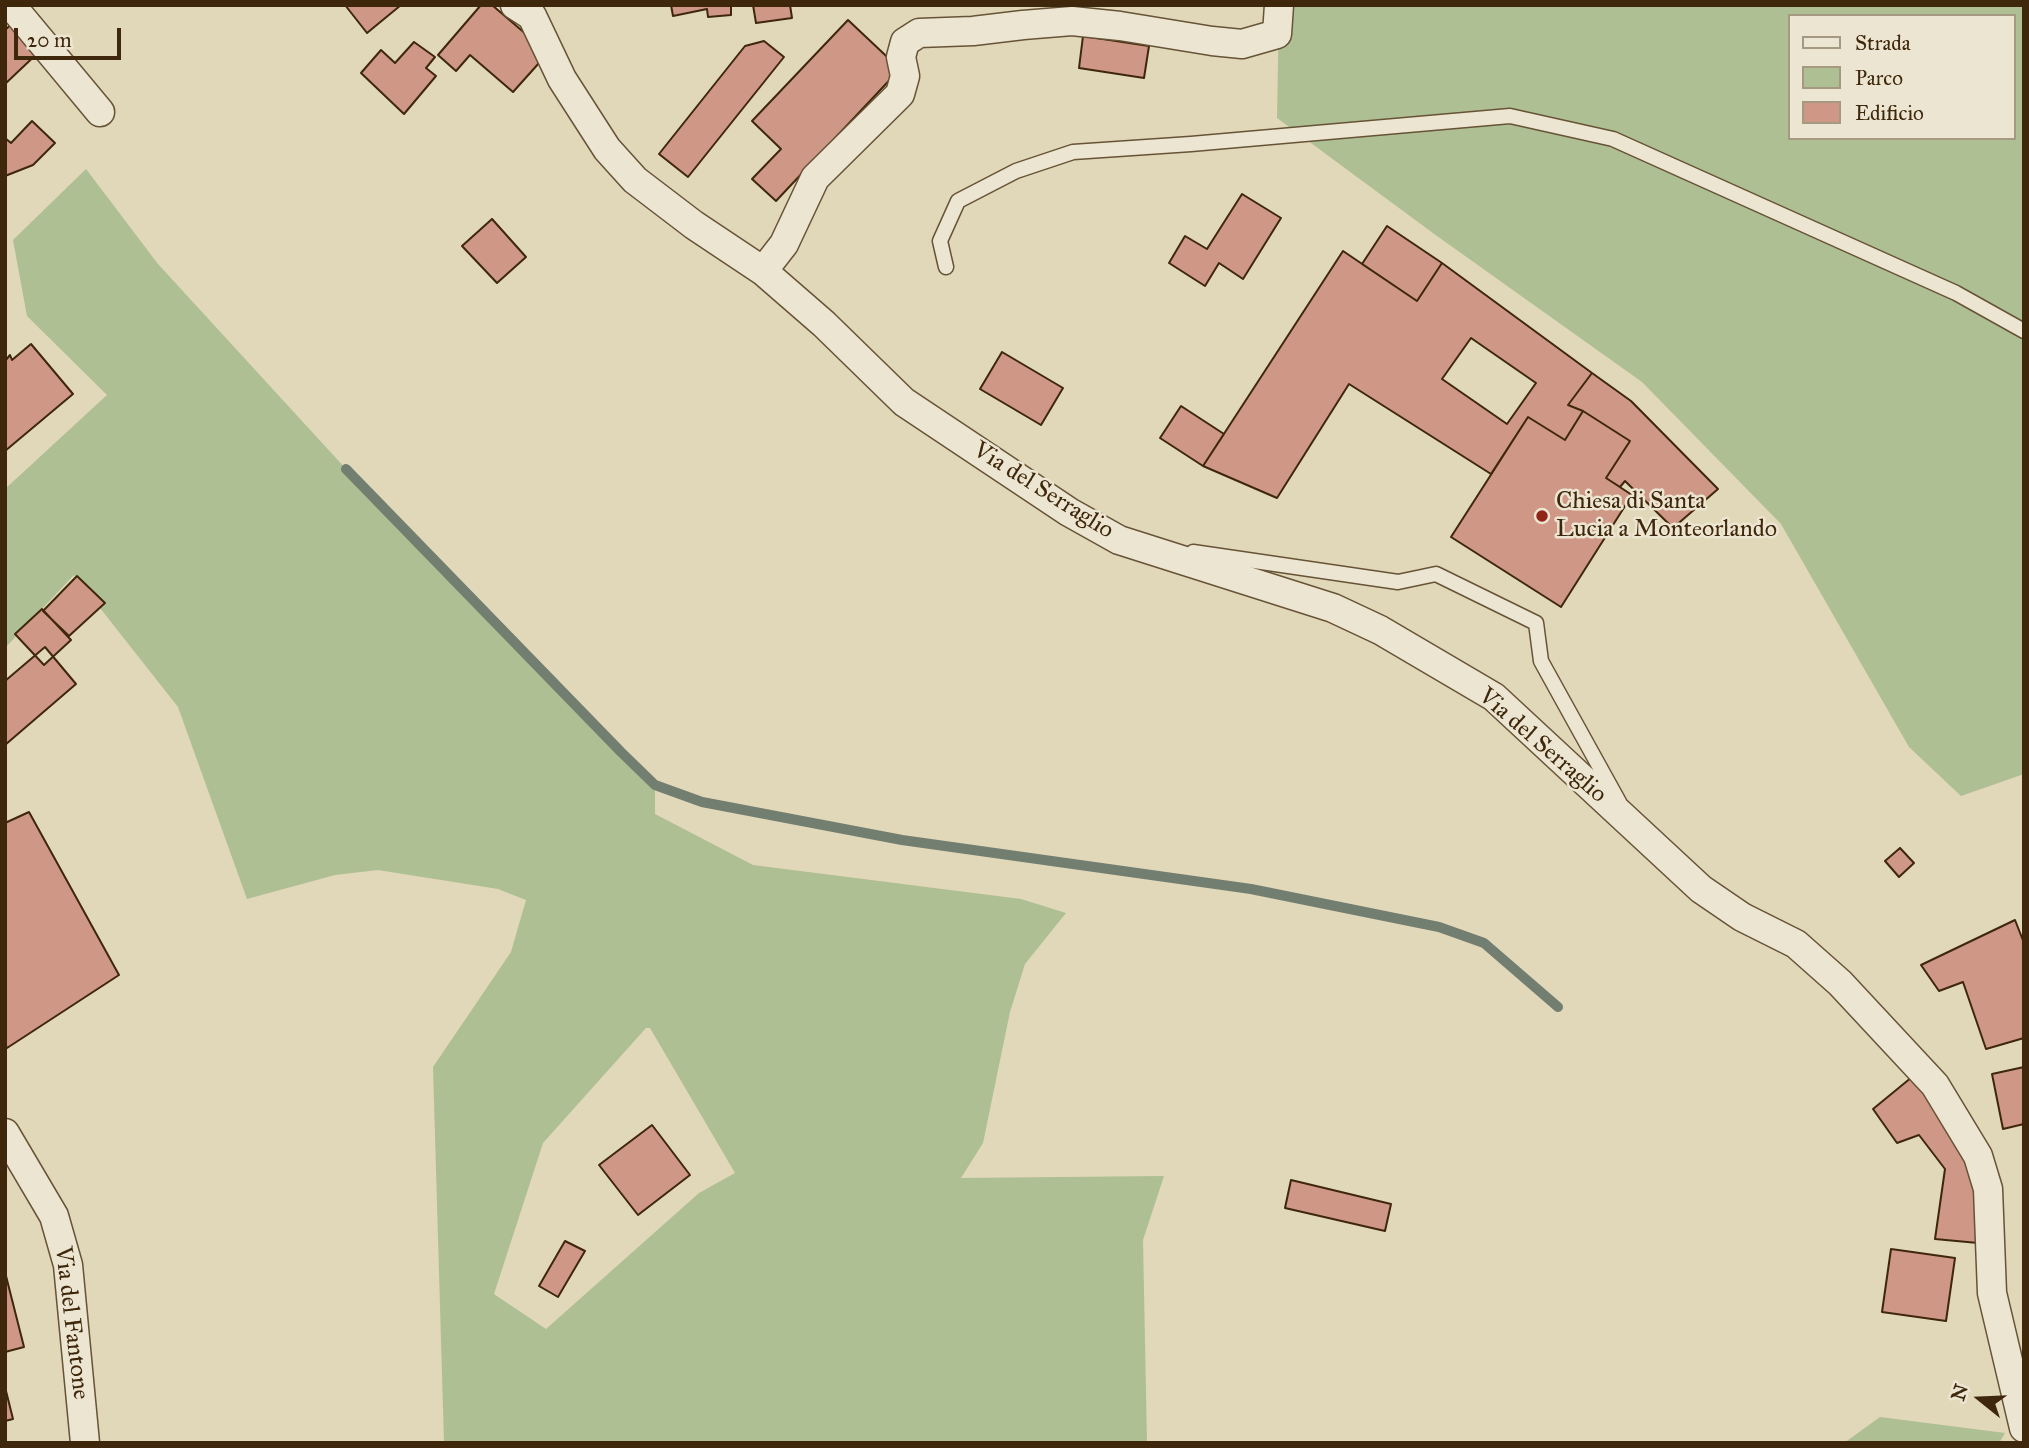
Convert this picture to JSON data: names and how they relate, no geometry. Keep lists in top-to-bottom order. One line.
{"streets":{"street":["Via del Serraglio","Via del Fantone"]},"places":["Chiesa di Santa Lucia a Monteorlando"],"legend":["Strada","Parco","Edificio"],"scale_bar":"20 m","north":"left"}
